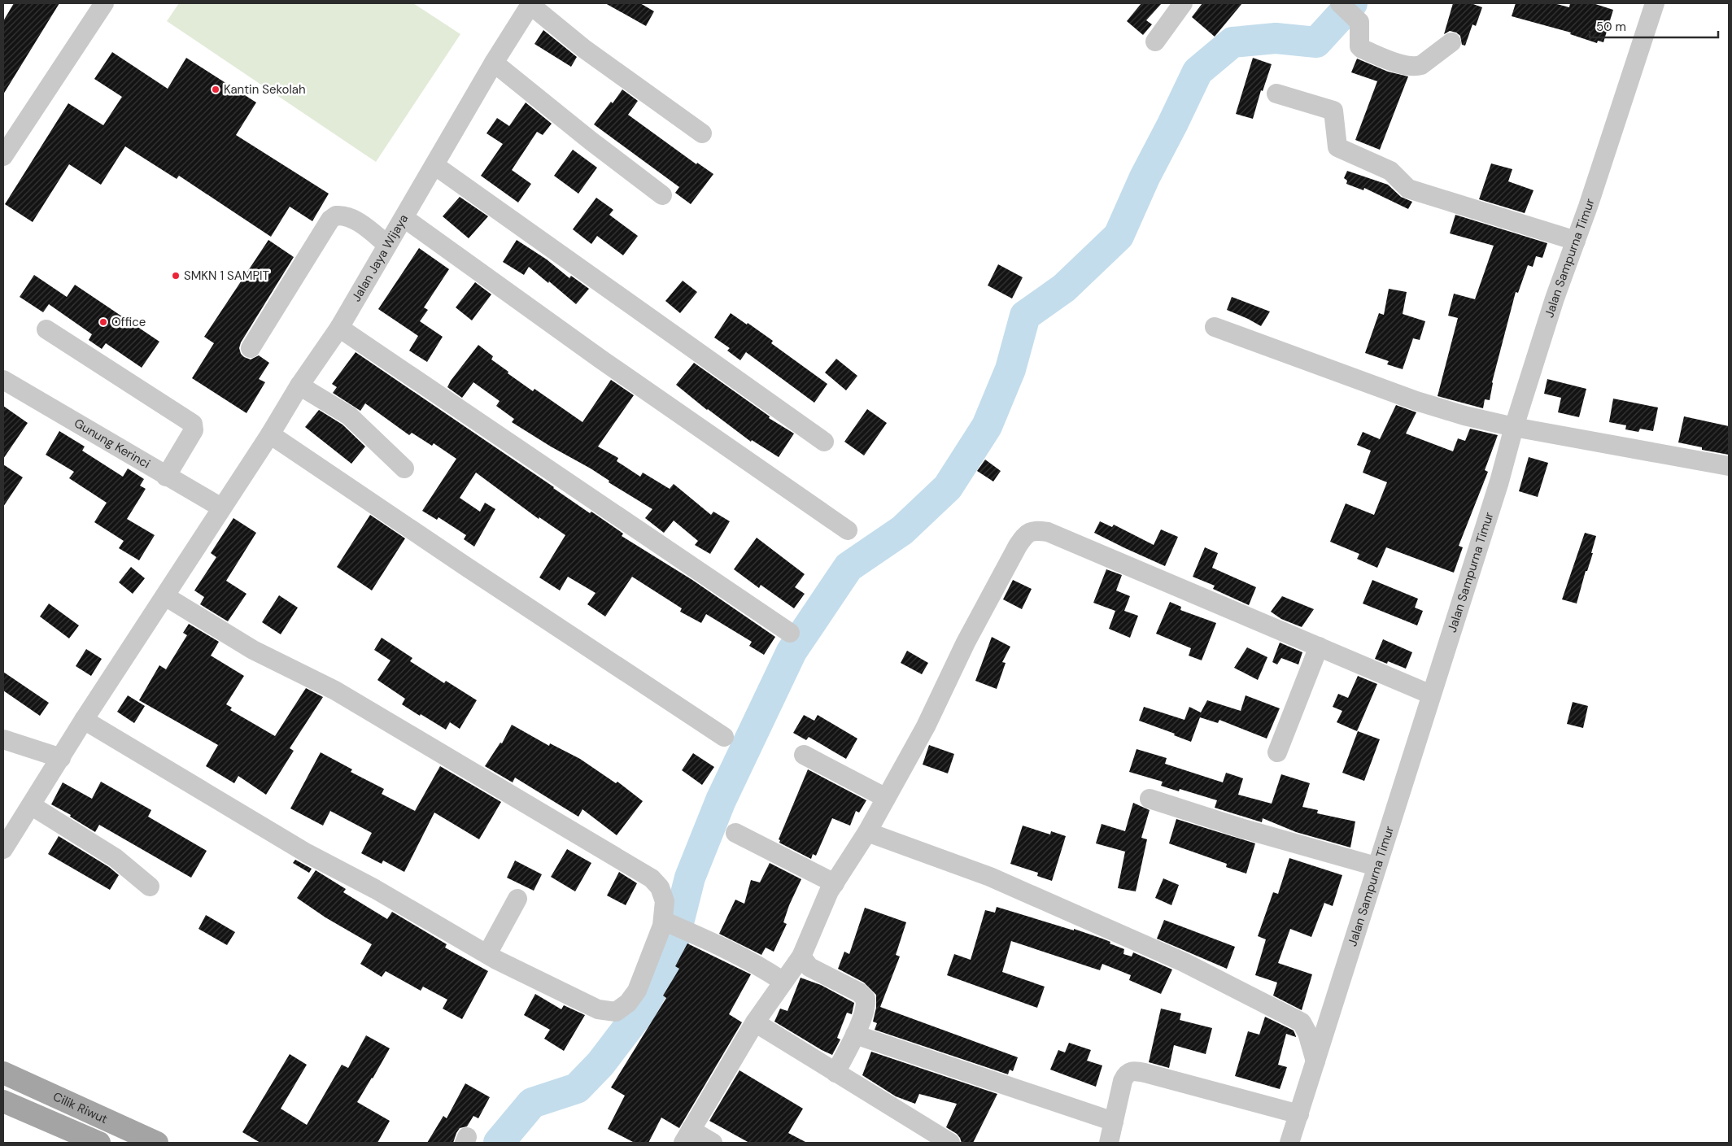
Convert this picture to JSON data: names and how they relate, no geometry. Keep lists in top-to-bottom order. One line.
{"streets":{"main road":["Cilik Riwut"],"street":["Jalan Jaya Wijaya","Jalan Sampurna Timur","Gunung Kerinci"]},"crossings":[["Jalan Jaya Wijaya","Gunung Kerinci"]],"places":["Kantin Sekolah","SMKN 1 SAMPIT","Office"],"scale_bar":"50 m"}
